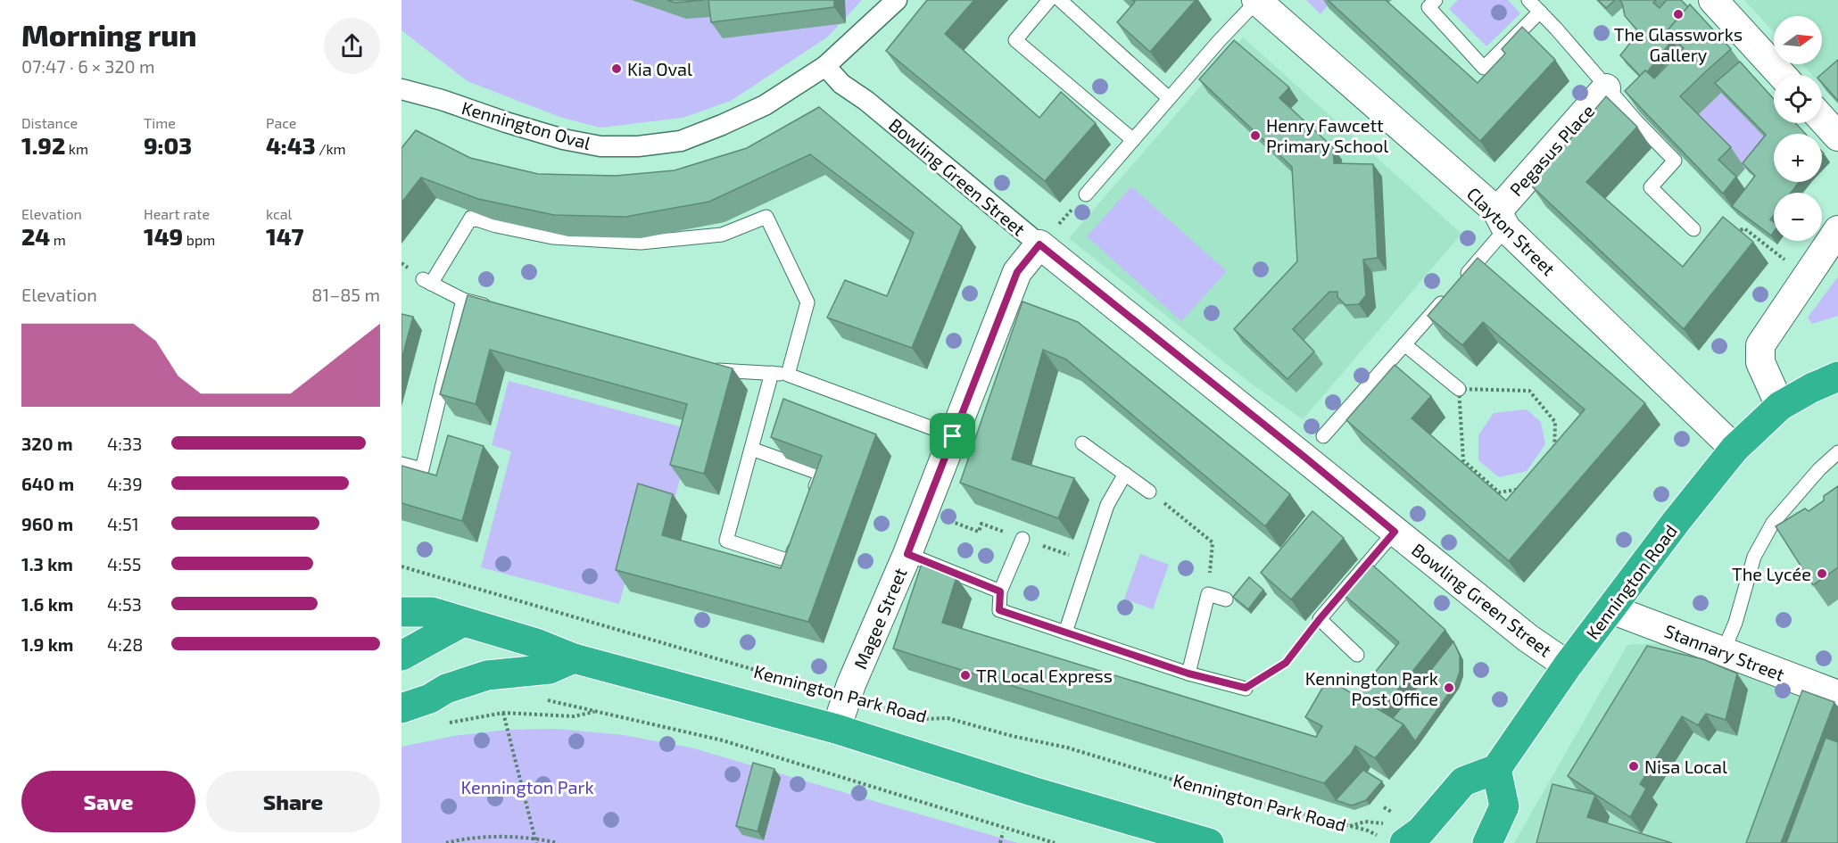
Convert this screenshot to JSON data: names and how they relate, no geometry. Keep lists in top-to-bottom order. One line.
{"streets":{"highway":["Kennington Road","Kennington Park Road"],"street":["Kennington Oval","Pegasus Place","Bowling Green Street","Clayton Street","Magee Street","Stannary Street"]},"crossings":[["Kennington Oval","Bowling Green Street"],["Pegasus Place","Clayton Street"],["Bowling Green Street","Kennington Road"],["Bowling Green Street","Magee Street"],["Clayton Street","Kennington Road"],["Kennington Road","Stannary Street"],["Magee Street","Kennington Park Road"]],"parks":["Kennington Park"],"places":["The Glassworks Gallery","Kia Oval","Henry Fawcett Primary School","The Lycée","TR Local Express","Kennington Park Post Office","Nisa Local"],"north":"right","page":{"heading":["Morning run","07:47 · 6 × 320 m"],"map_buttons":["+","−"],"stats":[["Distance","1.92 km"],["Time","9:03"],["Pace","4:43 /km"],["Elevation","24 m"],["Heart rate","149 bpm"],["kcal","147"]],"chart":["Elevation","81–85 m"],"list":[{"name":"320 m","note":"4:33"},{"name":"640 m","note":"4:39"},{"name":"960 m","note":"4:51"},{"name":"1.3 km","note":"4:55"},{"name":"1.6 km","note":"4:53"},{"name":"1.9 km","note":"4:28"}],"buttons":["Save","Share"]}}
